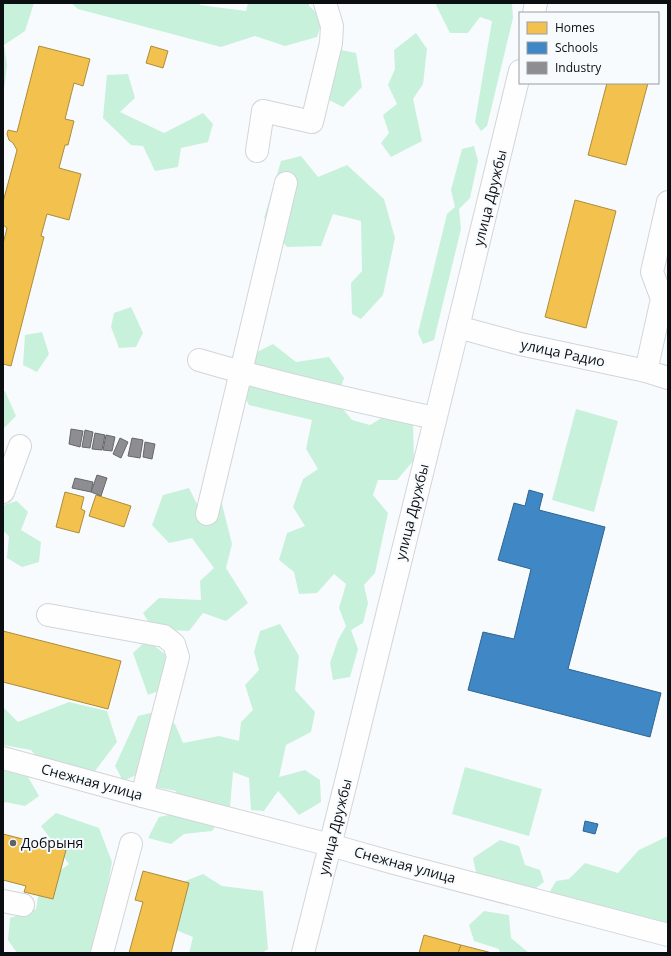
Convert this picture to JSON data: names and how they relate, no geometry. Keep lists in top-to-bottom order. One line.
{"streets":{"street":["улица Дружбы","улица Радио","Снежная улица"]},"crossings":[["улица Дружбы","улица Радио"],["улица Дружбы","Снежная улица"]],"places":["Добрыня"],"legend":["Homes","Schools","Industry"]}
